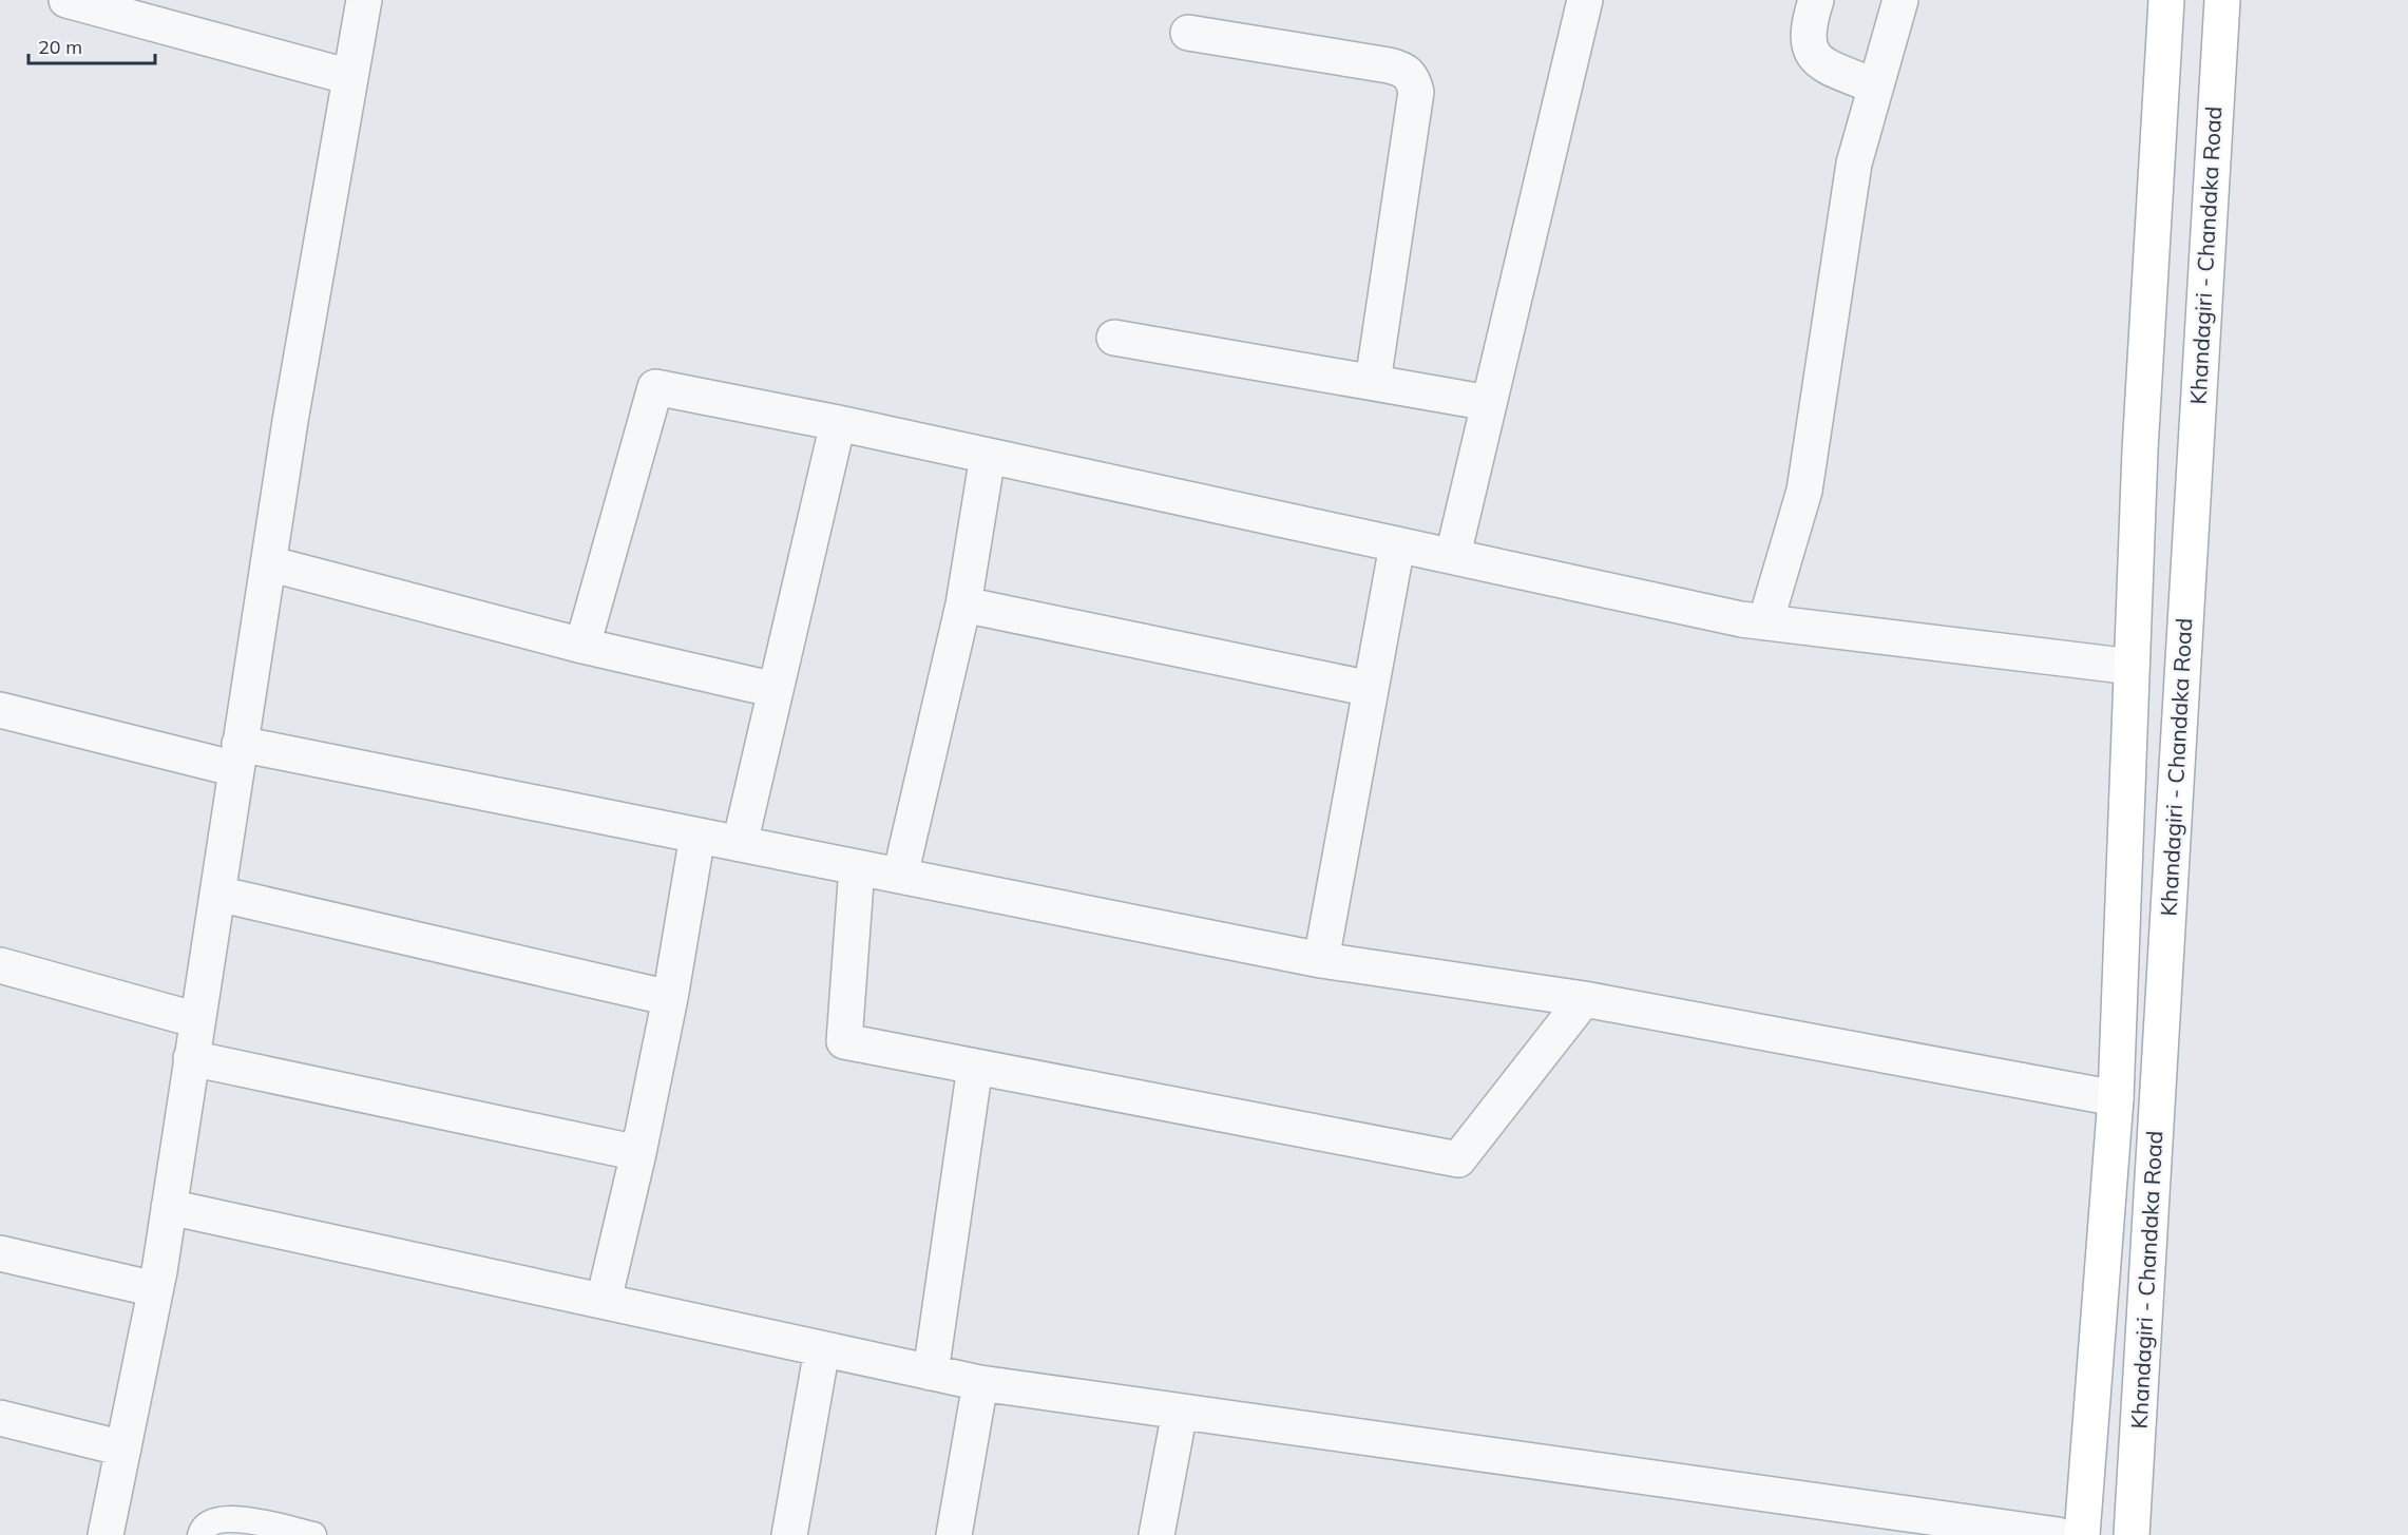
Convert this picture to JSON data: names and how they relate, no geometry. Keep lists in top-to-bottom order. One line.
{"streets":{"main road":["Khandagiri - Chandaka Road"]},"scale_bar":"20 m"}
